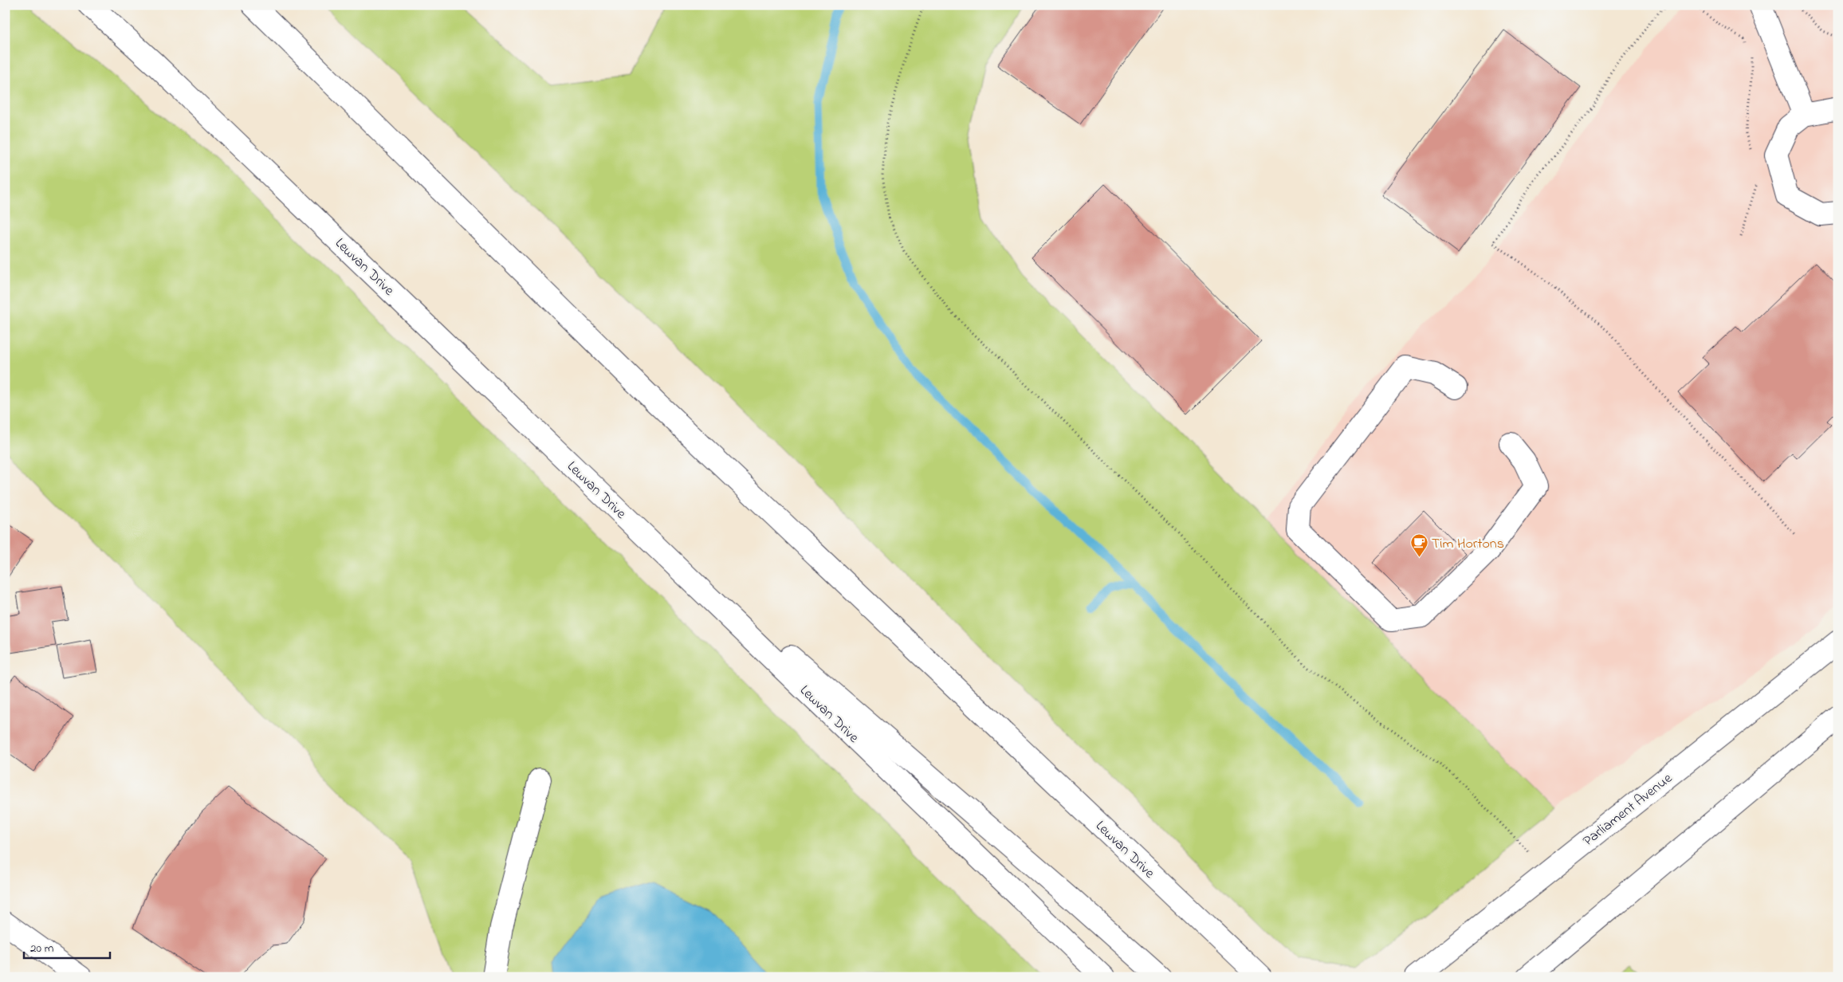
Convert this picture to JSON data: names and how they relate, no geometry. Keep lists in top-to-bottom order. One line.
{"streets":{"main road":["Lewvan Drive","Parliament Avenue"]},"places":{"cafe":["Tim Hortons"]},"scale_bar":"20 m"}
